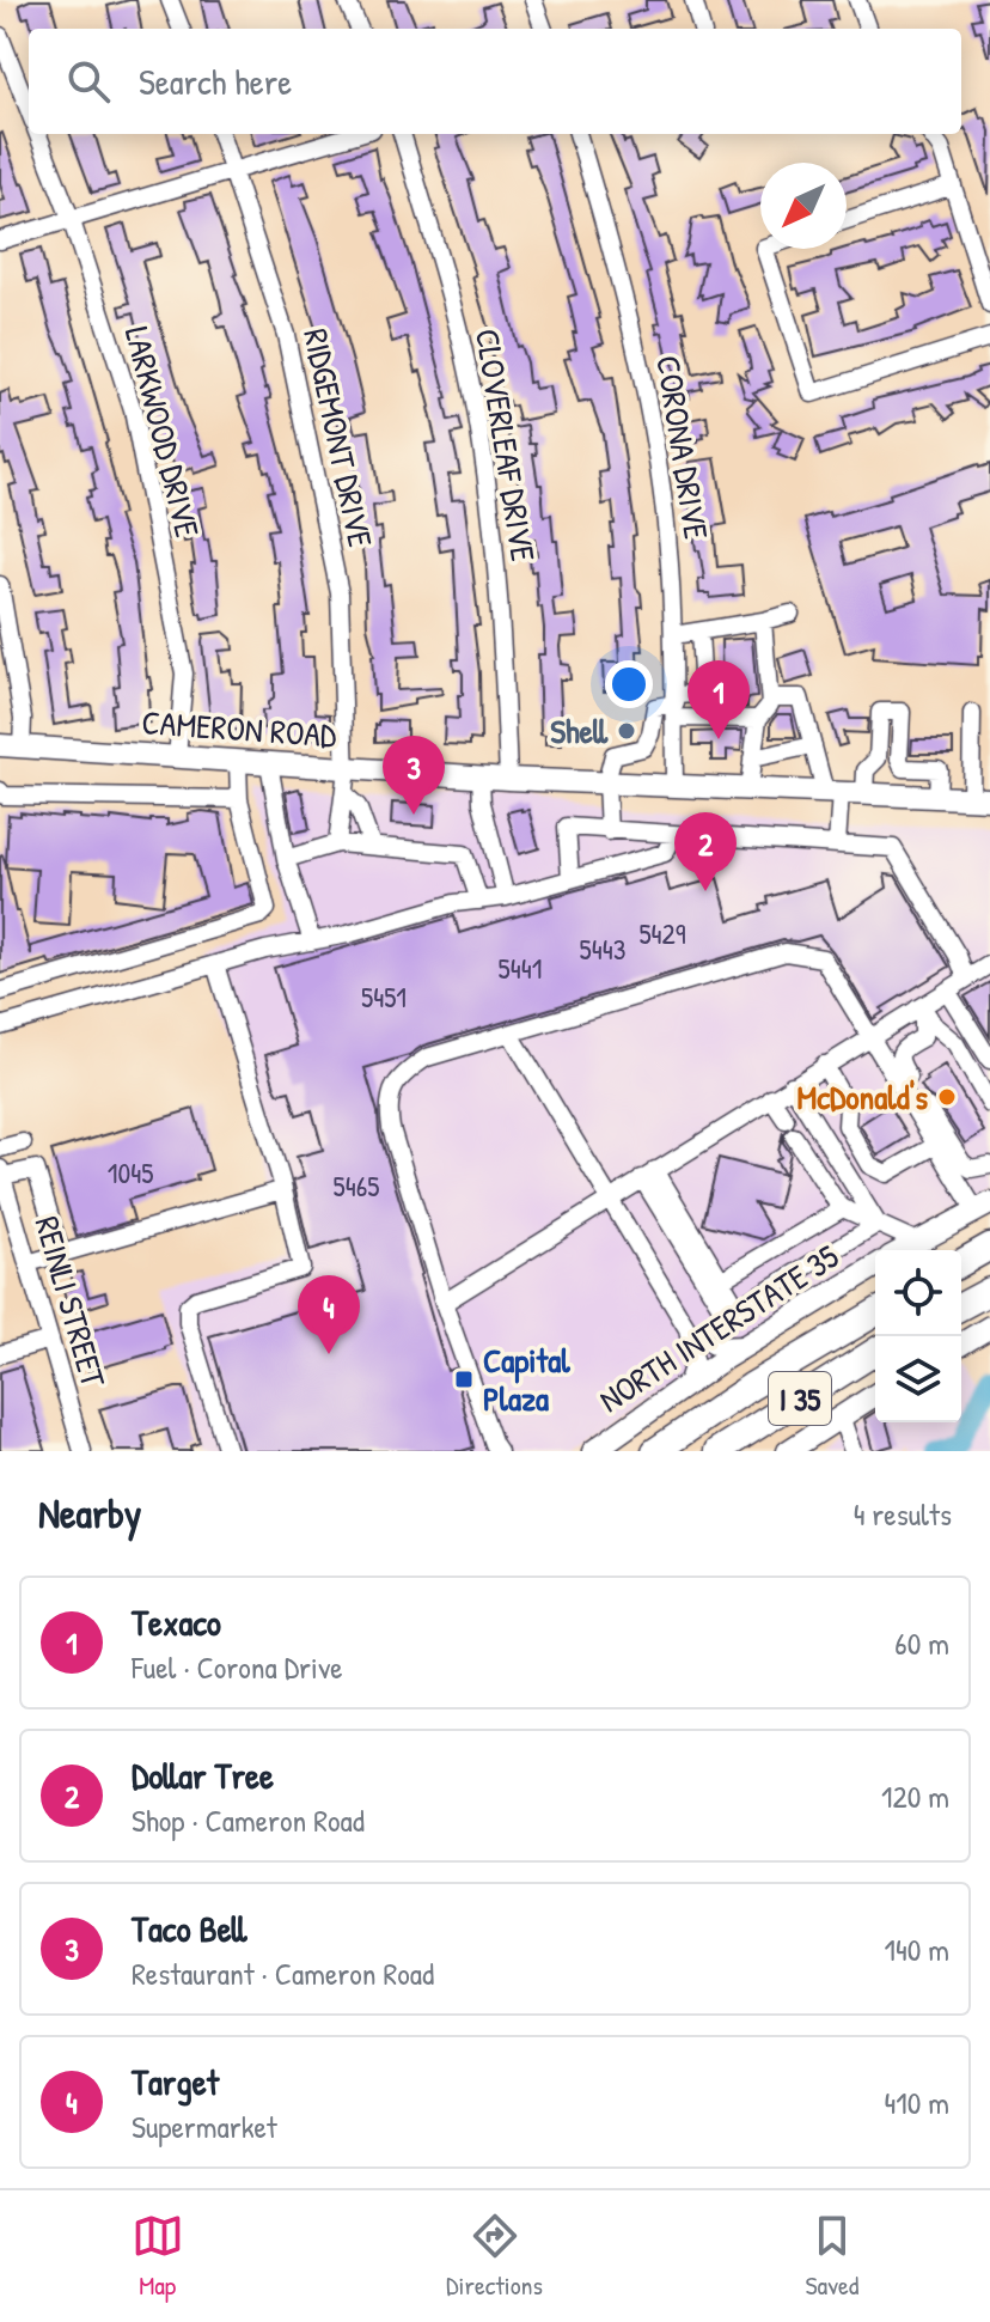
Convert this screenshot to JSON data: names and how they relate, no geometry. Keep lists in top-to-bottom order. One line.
{"streets":{"highway":["I 35"],"main road":["CAMERON ROAD","NORTH INTERSTATE 35"],"street":["LARKWOOD DRIVE","RIDGEMONT DRIVE","CLOVERLEAF DRIVE","CORONA DRIVE","REINLI STREET"]},"crossings":[["LARKWOOD DRIVE","CAMERON ROAD"],["RIDGEMONT DRIVE","CAMERON ROAD"],["CLOVERLEAF DRIVE","CAMERON ROAD"],["CORONA DRIVE","CAMERON ROAD"]],"places":{"other":["Shell","McDonald's"],"transit":["Capital Plaza"]},"house_numbers":["5429","5443","5441","5451","1045","5465"],"north":"bottom left","page":{"search":"Search here","pins":["1","3","2","4"],"heading":["Nearby","4 results"],"list":[{"mark":"1","name":"Texaco","note":"Fuel · Corona Drive","value":"60 m"},{"mark":"2","name":"Dollar Tree","note":"Shop · Cameron Road","value":"120 m"},{"mark":"3","name":"Taco Bell","note":"Restaurant · Cameron Road","value":"140 m"},{"mark":"4","name":"Target","note":"Supermarket","value":"410 m"}],"nav":["Map","Directions","Saved"]}}
